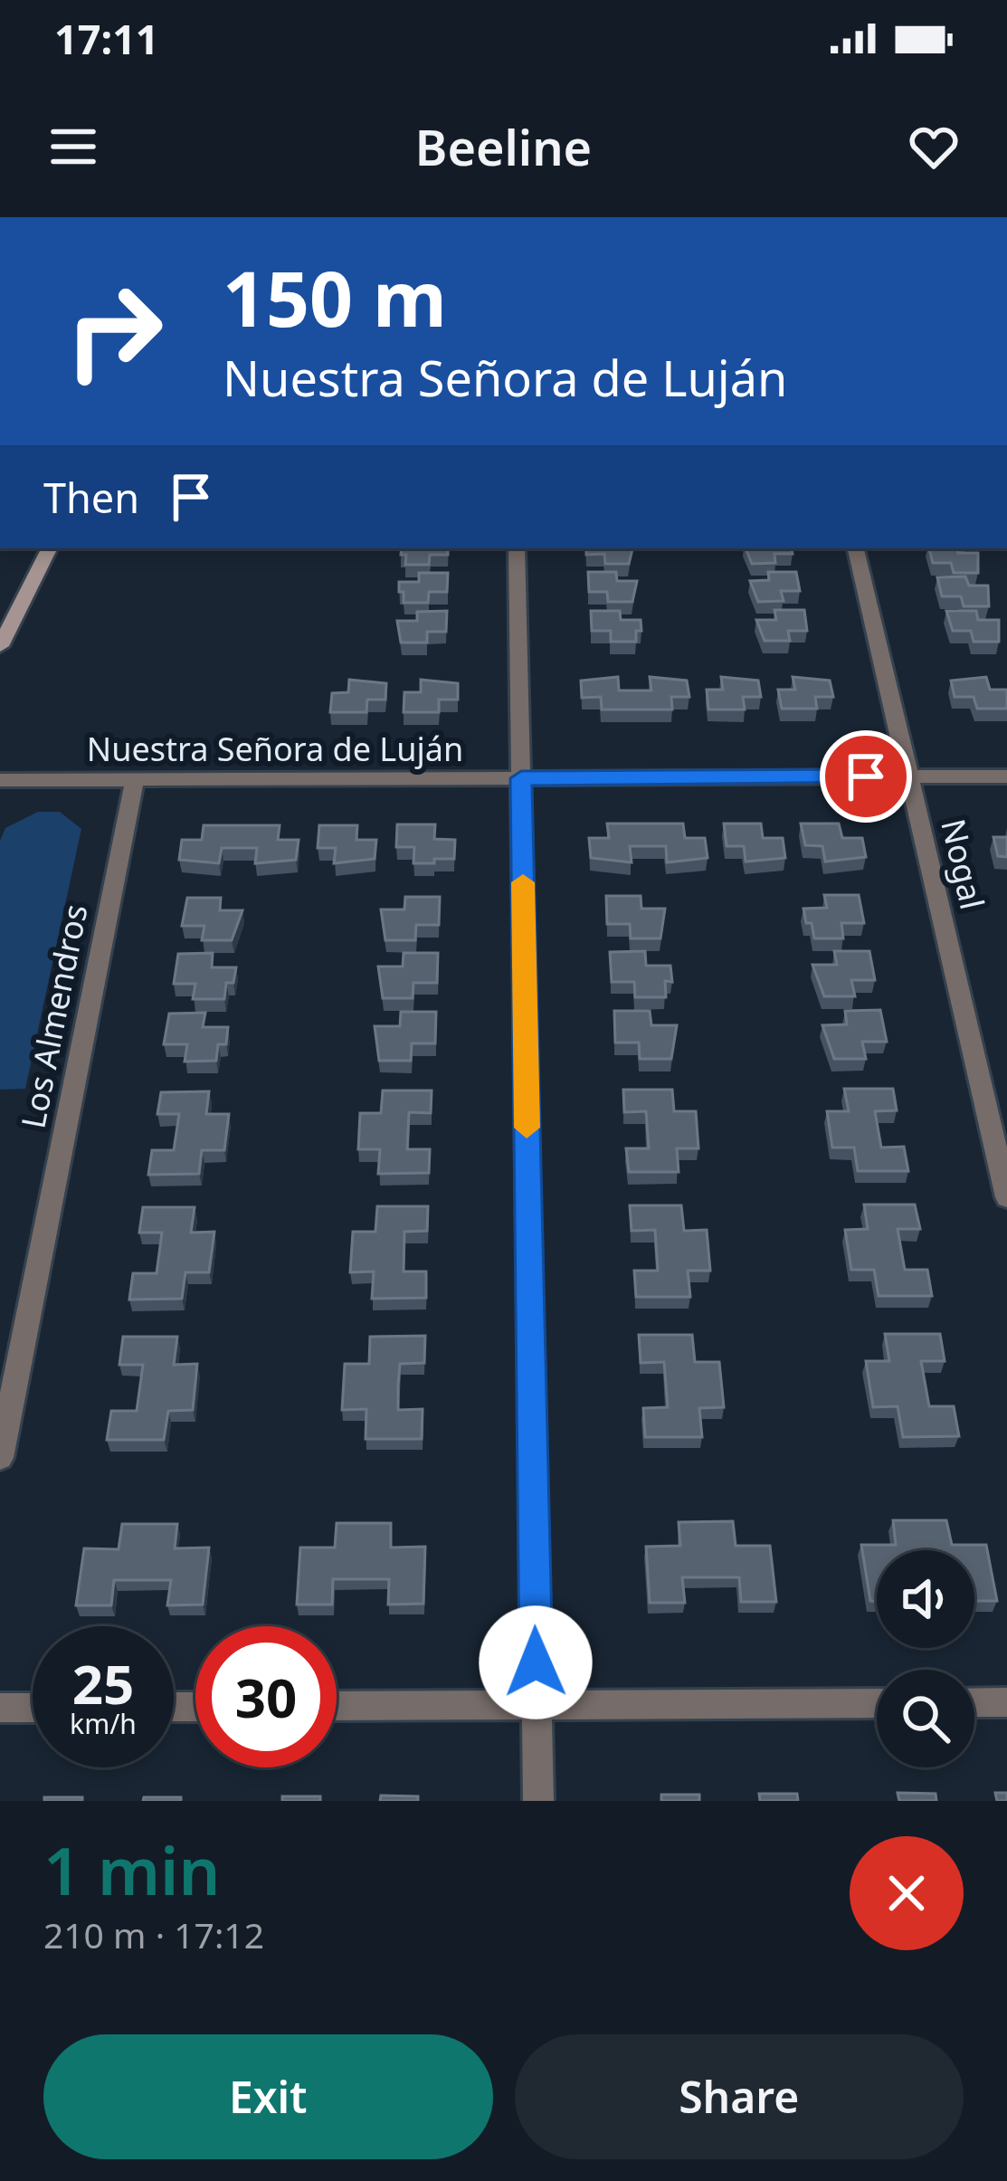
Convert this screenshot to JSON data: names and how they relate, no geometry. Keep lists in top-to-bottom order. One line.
{"streets":{"street":["Nuestra Señora de Luján","Nogal","Los Almendros"]},"crossings":[["Nuestra Señora de Luján","Nogal"],["Nuestra Señora de Luján","Los Almendros"]],"page":{"status":"17:11","header":"Beeline","turn":["150 m","Nuestra Señora de Luján"],"then":"Then","speed":"25 km/h","limit":"30","heading":["1 min","210 m · 17:12"],"buttons":["Exit","Share"]}}
